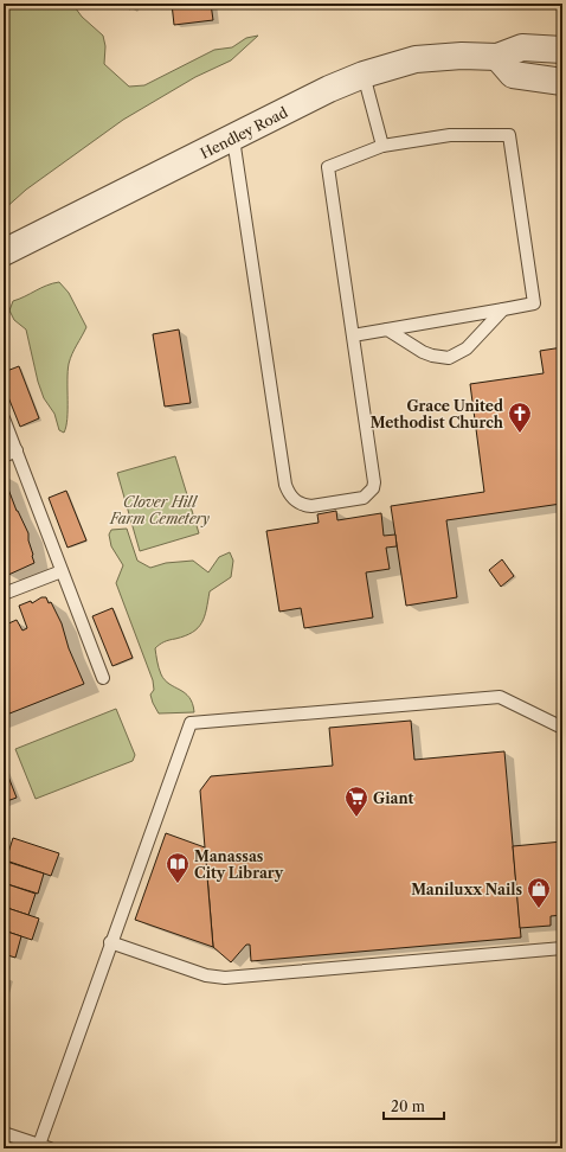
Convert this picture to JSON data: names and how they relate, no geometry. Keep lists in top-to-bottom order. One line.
{"streets":{"street":["Hendley Road"]},"parks":["Clover Hill Farm Cemetery"],"places":{"church":["Grace United Methodist Church"],"supermarket":["Giant"],"library":["Manassas City Library"],"shop":["Maniluxx Nails"]},"scale_bar":"20 m"}
